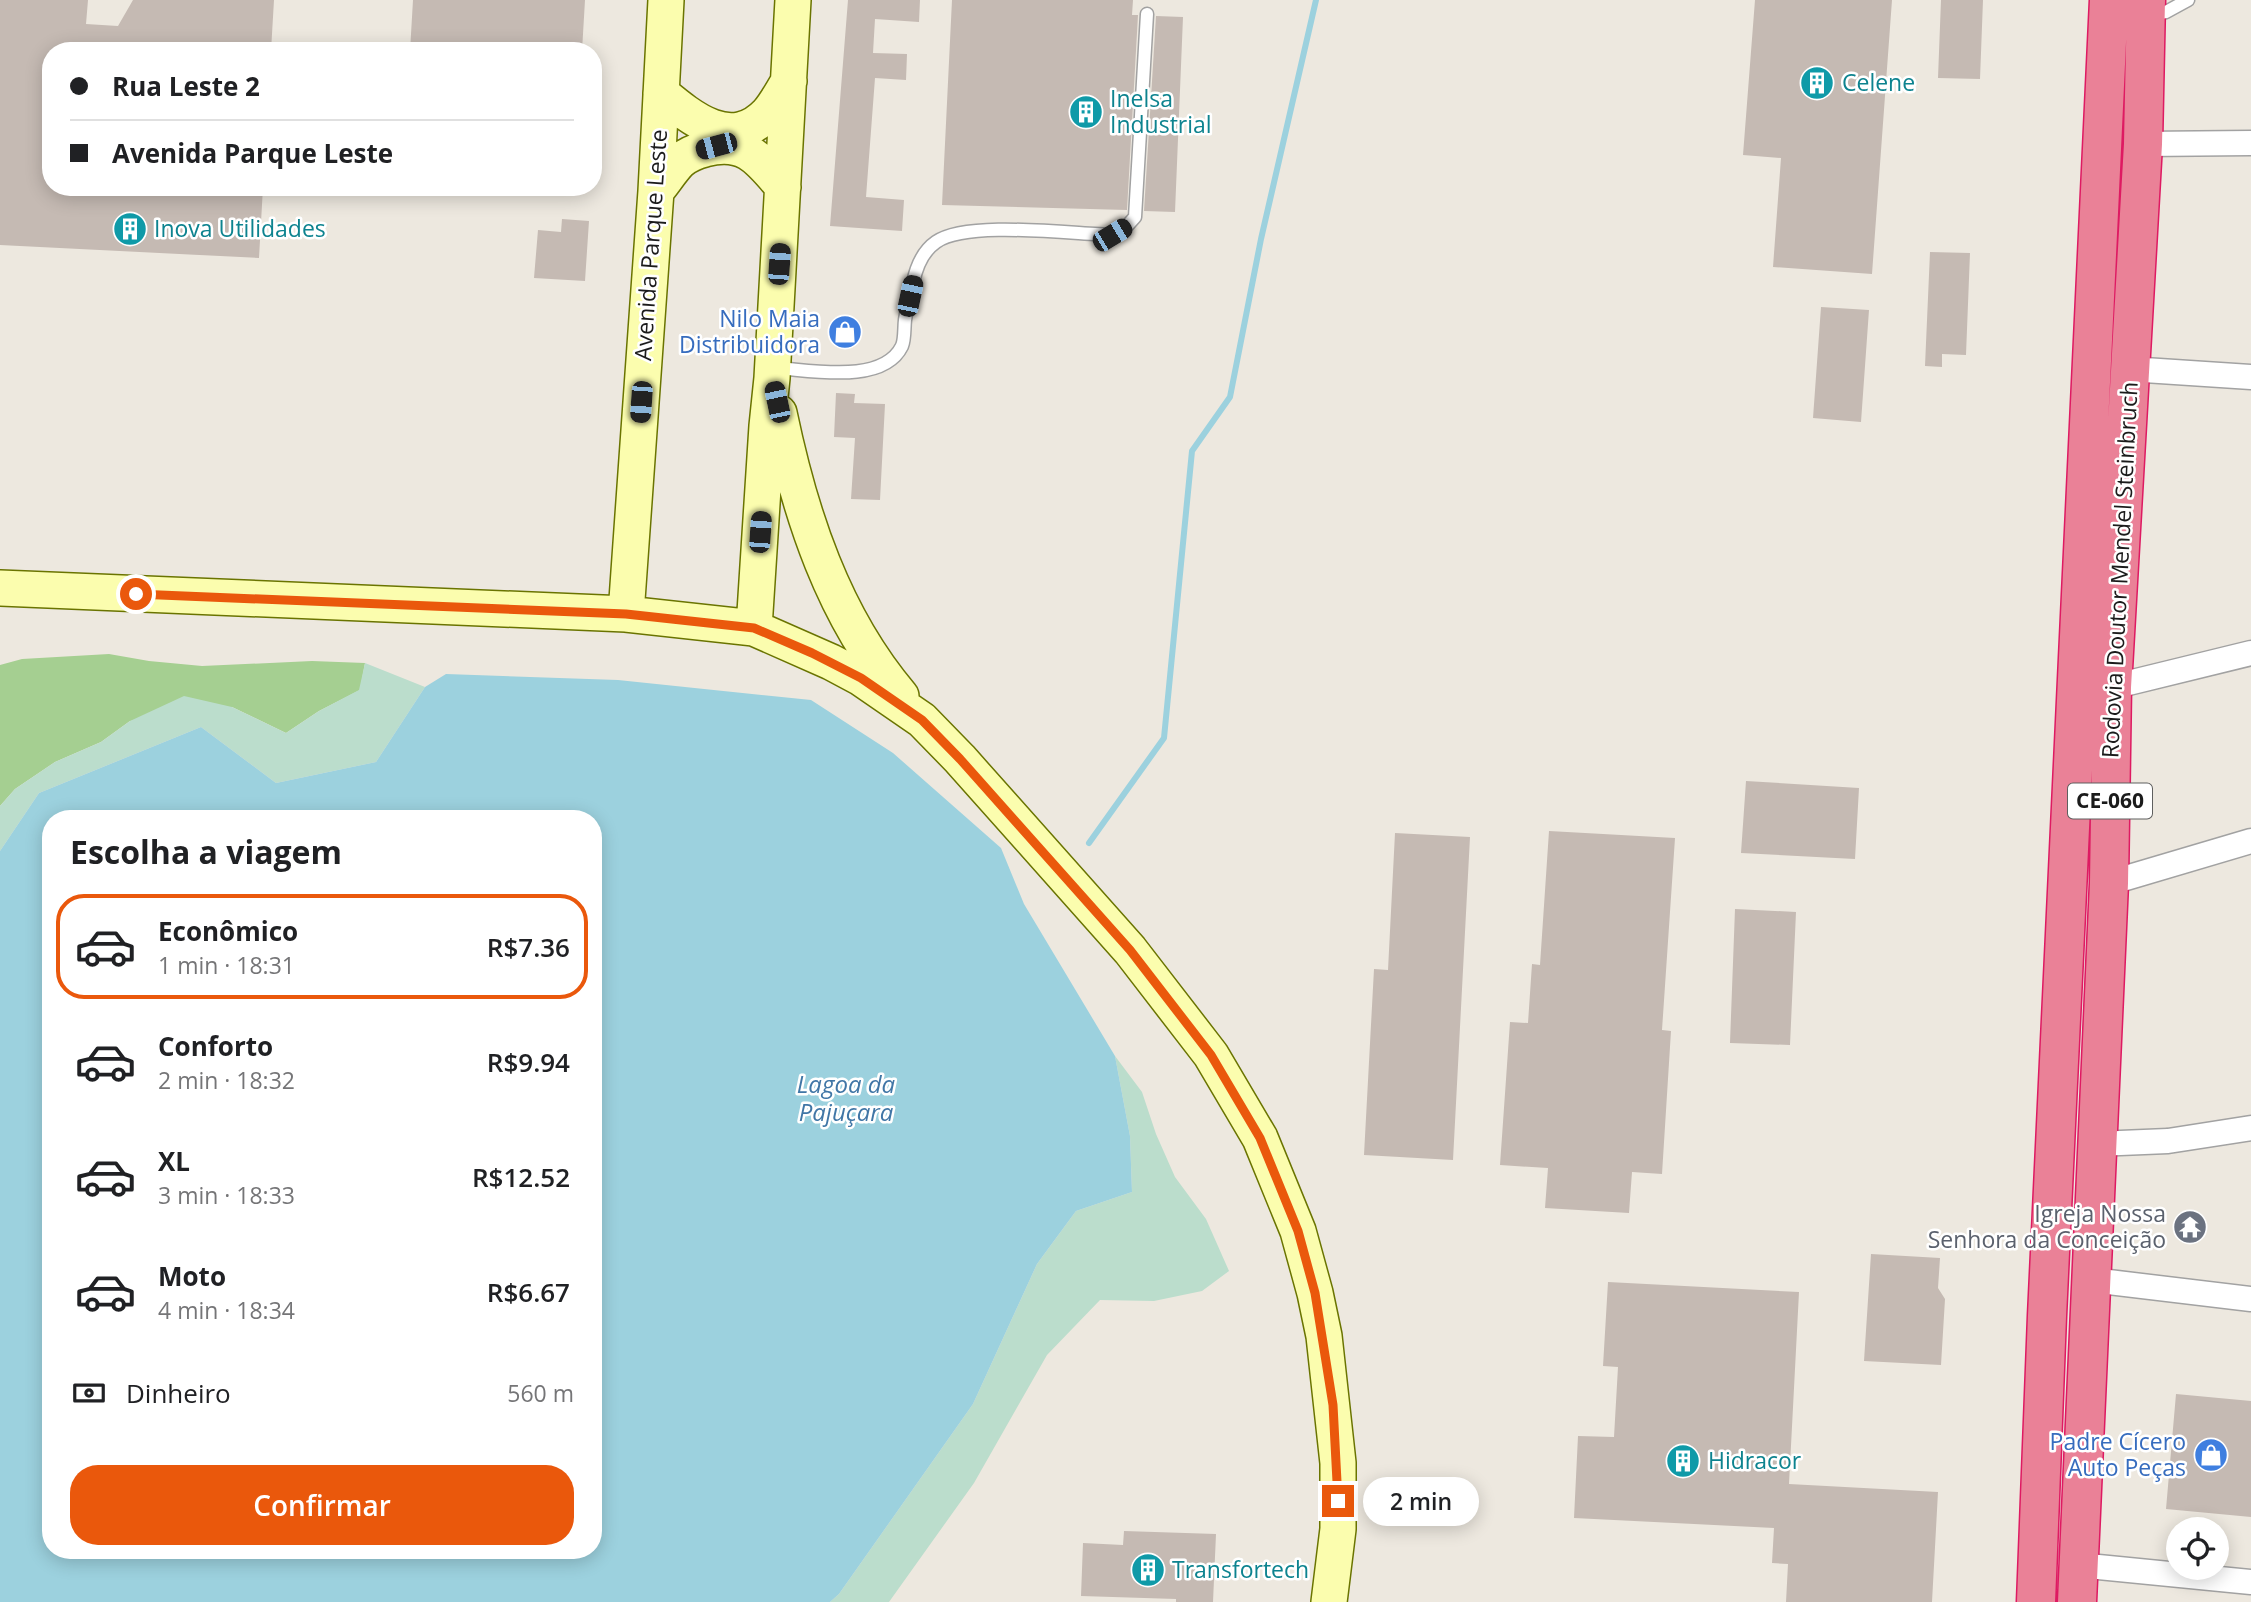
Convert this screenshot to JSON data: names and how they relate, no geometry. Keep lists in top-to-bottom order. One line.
{"streets":{"highway":["Rodovia Doutor Mendel Steinbruch","CE-060"],"street":["Avenida Parque Leste"]},"water":["Lagoa da Pajuçara"],"places":{"building":["Celene","Inelsa Industrial","Inova Utilidades","Hidracor","Transfortech"],"shop":["Nilo Maia Distribuidora","Padre Cícero Auto Peças"],"temple":["Igreja Nossa Senhora da Conceição"]},"page":{"banner":["Rua Leste 2","Avenida Parque Leste"],"heading":"Escolha a viagem","list":[{"name":"Econômico","note":"1 min · 18:31","value":"R$7.36"},{"name":"Conforto","note":"2 min · 18:32","value":"R$9.94"},{"name":"XL","note":"3 min · 18:33","value":"R$12.52"},{"name":"Moto","note":"4 min · 18:34","value":"R$6.67"}],"pay":["Dinheiro","560 m"],"buttons":"Confirmar","bubble":"2 min"}}
